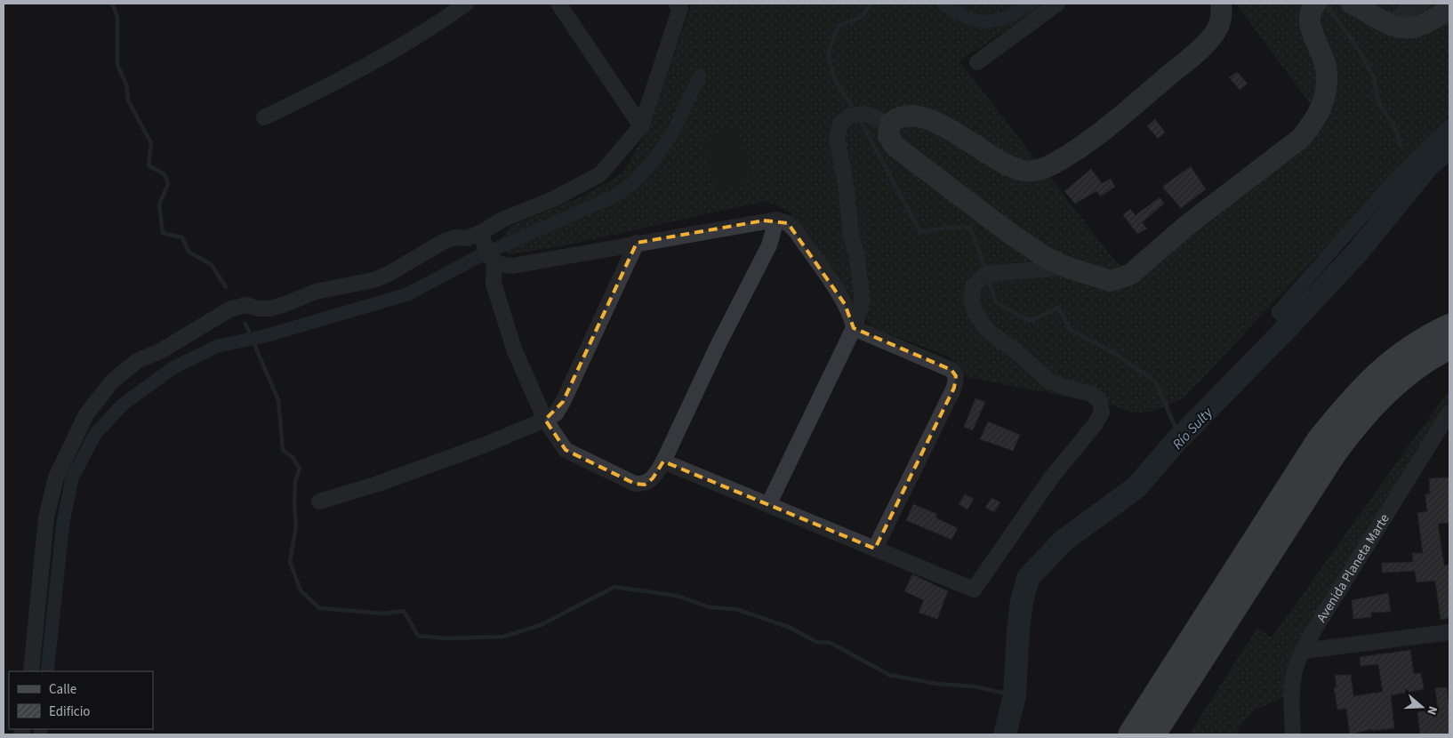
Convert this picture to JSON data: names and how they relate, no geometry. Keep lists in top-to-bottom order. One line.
{"streets":{"street":["Avenida Planeta Marte"]},"water":["Río Sulty"],"legend":["Calle","Edificio"],"north":"right"}
